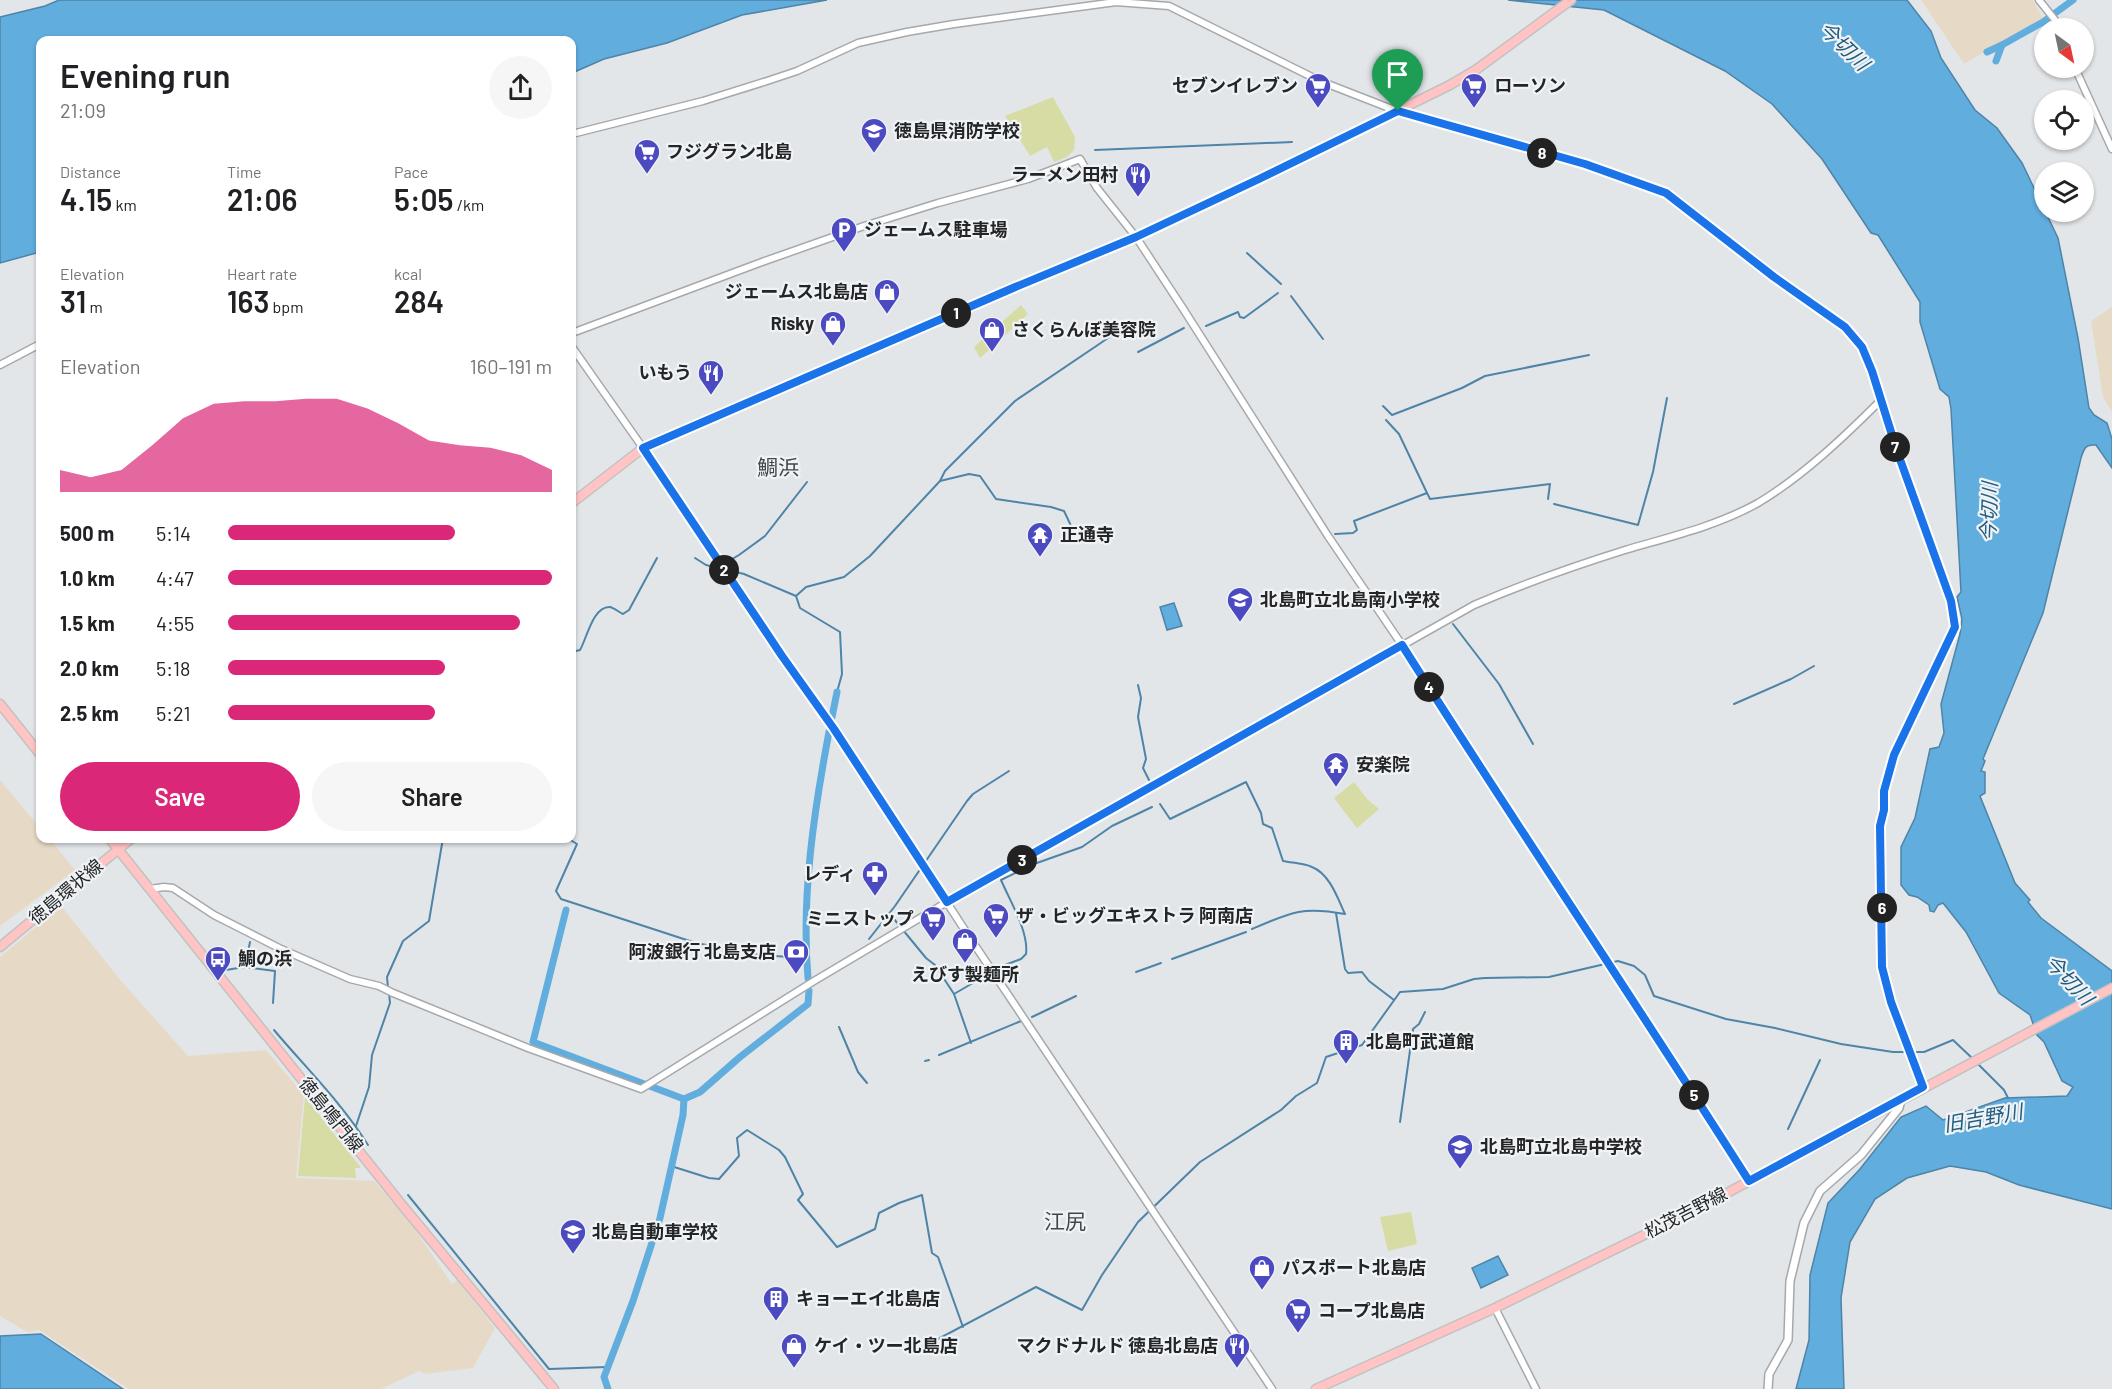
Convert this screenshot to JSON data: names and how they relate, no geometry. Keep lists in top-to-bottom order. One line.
{"streets":{"main road":["徳島環状線","徳島鳴門線","松茂吉野線"]},"crossings":[["徳島環状線","徳島鳴門線"]],"districts":["鯛浜","江尻"],"water":["今切川","旧吉野川"],"places":{"supermarket":["セブンイレブン","ローソン","フジグラン北島","ザ・ビッグエキストラ 阿南店","ミニストップ","コープ北島店"],"school or university":["徳島県消防学校","北島町立北島南小学校","北島町立北島中学校","北島自動車学校"],"restaurant":["ラーメン田村","いもう","マクドナルド 徳島北島店"],"parking":["ジェームス駐車場"],"shop":["ジェームス北島店","Risky","さくらんぼ美容院","えびす製麺所","パスポート北島店","ケイ・ツー北島店"],"temple":["正通寺","安楽院"],"pharmacy":["レディ"],"bank":["阿波銀行 北島支店"],"bus stop":["鯛の浜"],"building":["北島町武道館","キョーエイ北島店"]},"north":"bottom right","page":{"heading":["Evening run","21:09"],"pins":["8","1","7","2","4","3","6","5"],"stats":[["Distance","4.15 km"],["Time","21:06"],["Pace","5:05 /km"],["Elevation","31 m"],["Heart rate","163 bpm"],["kcal","284"]],"chart":["Elevation","160–191 m"],"list":[{"name":"500 m","note":"5:14"},{"name":"1.0 km","note":"4:47"},{"name":"1.5 km","note":"4:55"},{"name":"2.0 km","note":"5:18"},{"name":"2.5 km","note":"5:21"}],"buttons":["Save","Share"]}}
